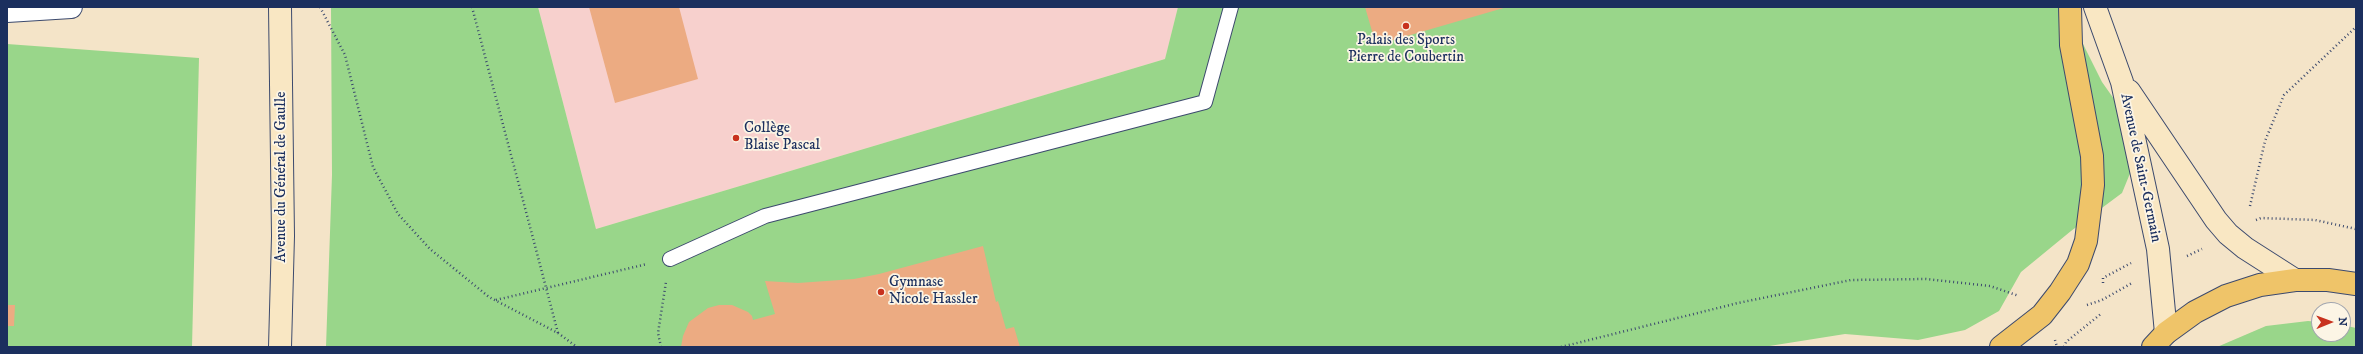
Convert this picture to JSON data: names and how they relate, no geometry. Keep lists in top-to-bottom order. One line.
{"streets":{"main road":["Avenue de Saint-Germain","Avenue du Général de Gaulle"]},"places":["Palais des Sports Pierre de Coubertin","Collège Blaise Pascal","Gymnase Nicole Hassler"],"north":"right"}
